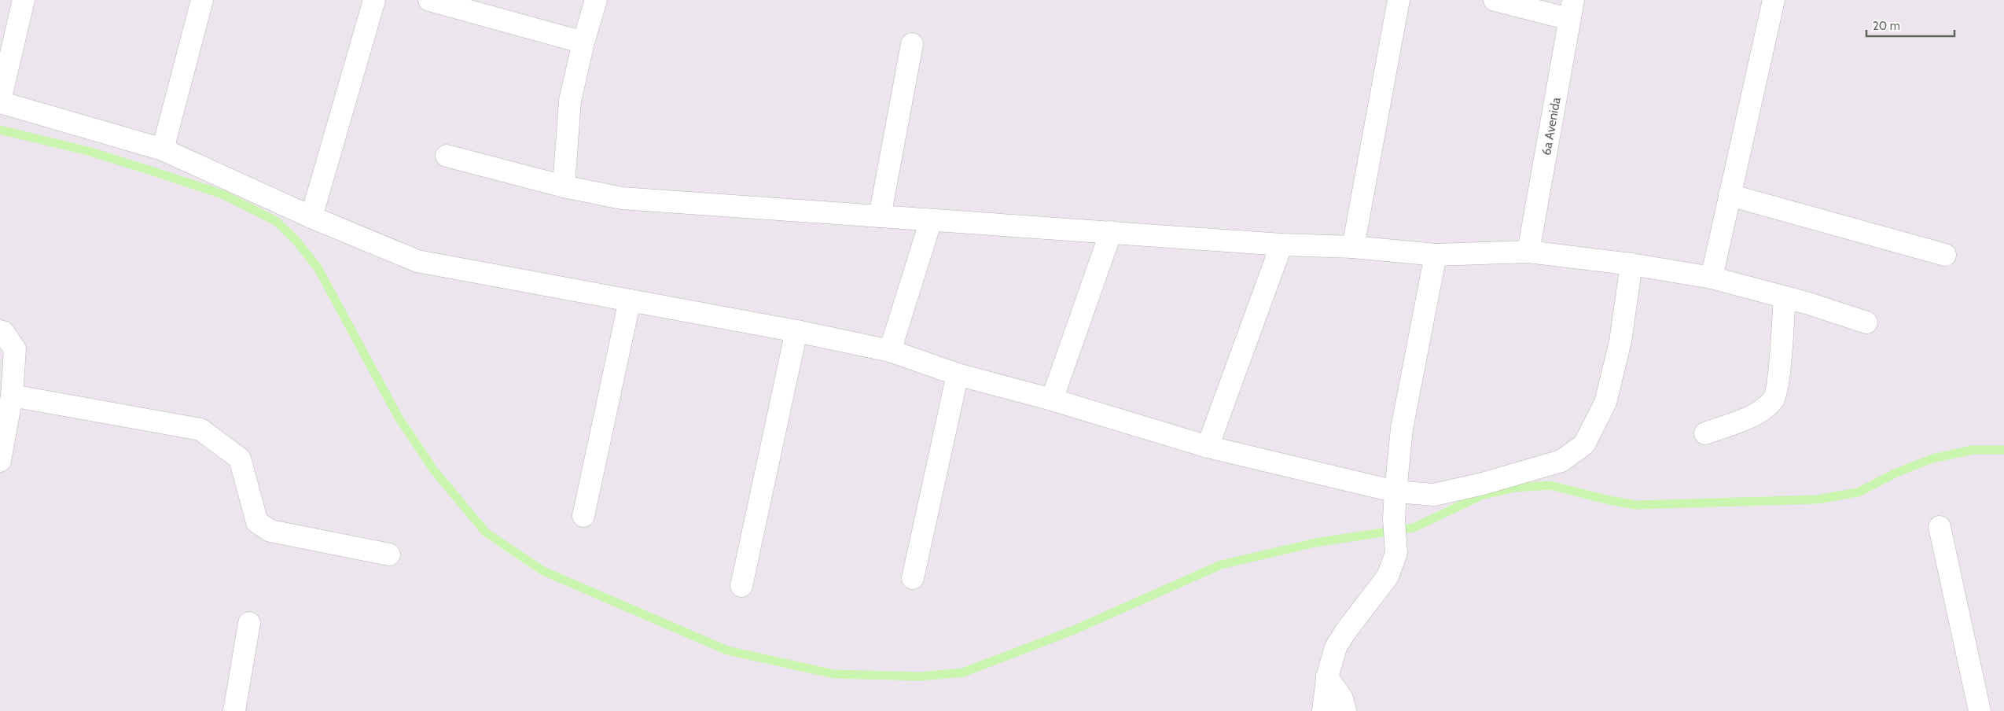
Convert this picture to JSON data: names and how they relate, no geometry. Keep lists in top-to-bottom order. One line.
{"streets":{"street":["6a Avenida"]},"scale_bar":"20 m"}
